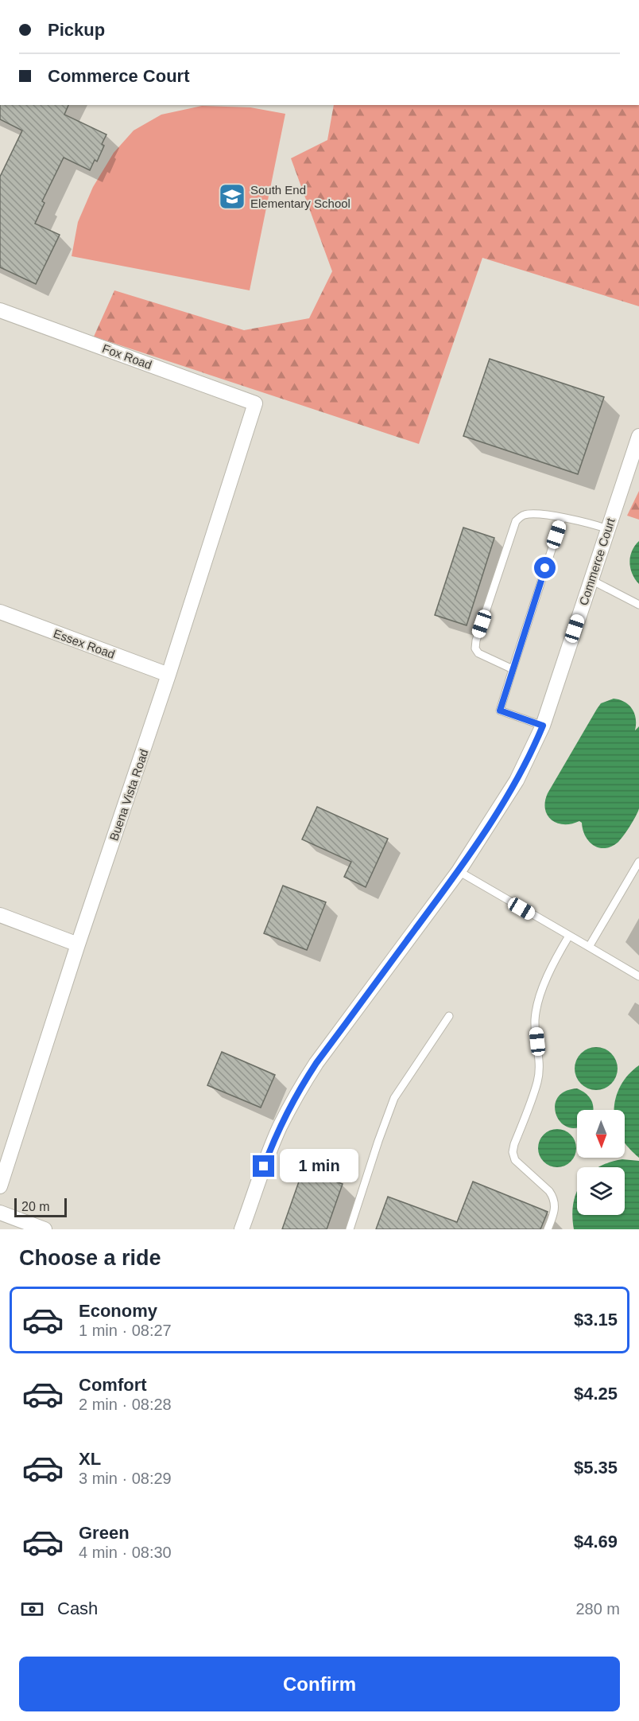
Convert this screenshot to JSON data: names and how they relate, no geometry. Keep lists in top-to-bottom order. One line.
{"streets":{"street":["Fox Road","Commerce Court","Essex Road","Buena Vista Road"]},"crossings":[["Fox Road","Buena Vista Road"],["Essex Road","Buena Vista Road"]],"places":{"school or university":["South End Elementary School"]},"scale_bar":"20 m","north":"bottom","page":{"banner":["Pickup","Commerce Court"],"bubble":"1 min","scale":"20 m","heading":"Choose a ride","list":[{"name":"Economy","note":"1 min · 08:27","value":"$3.15"},{"name":"Comfort","note":"2 min · 08:28","value":"$4.25"},{"name":"XL","note":"3 min · 08:29","value":"$5.35"},{"name":"Green","note":"4 min · 08:30","value":"$4.69"}],"pay":["Cash","280 m"],"buttons":"Confirm"}}
